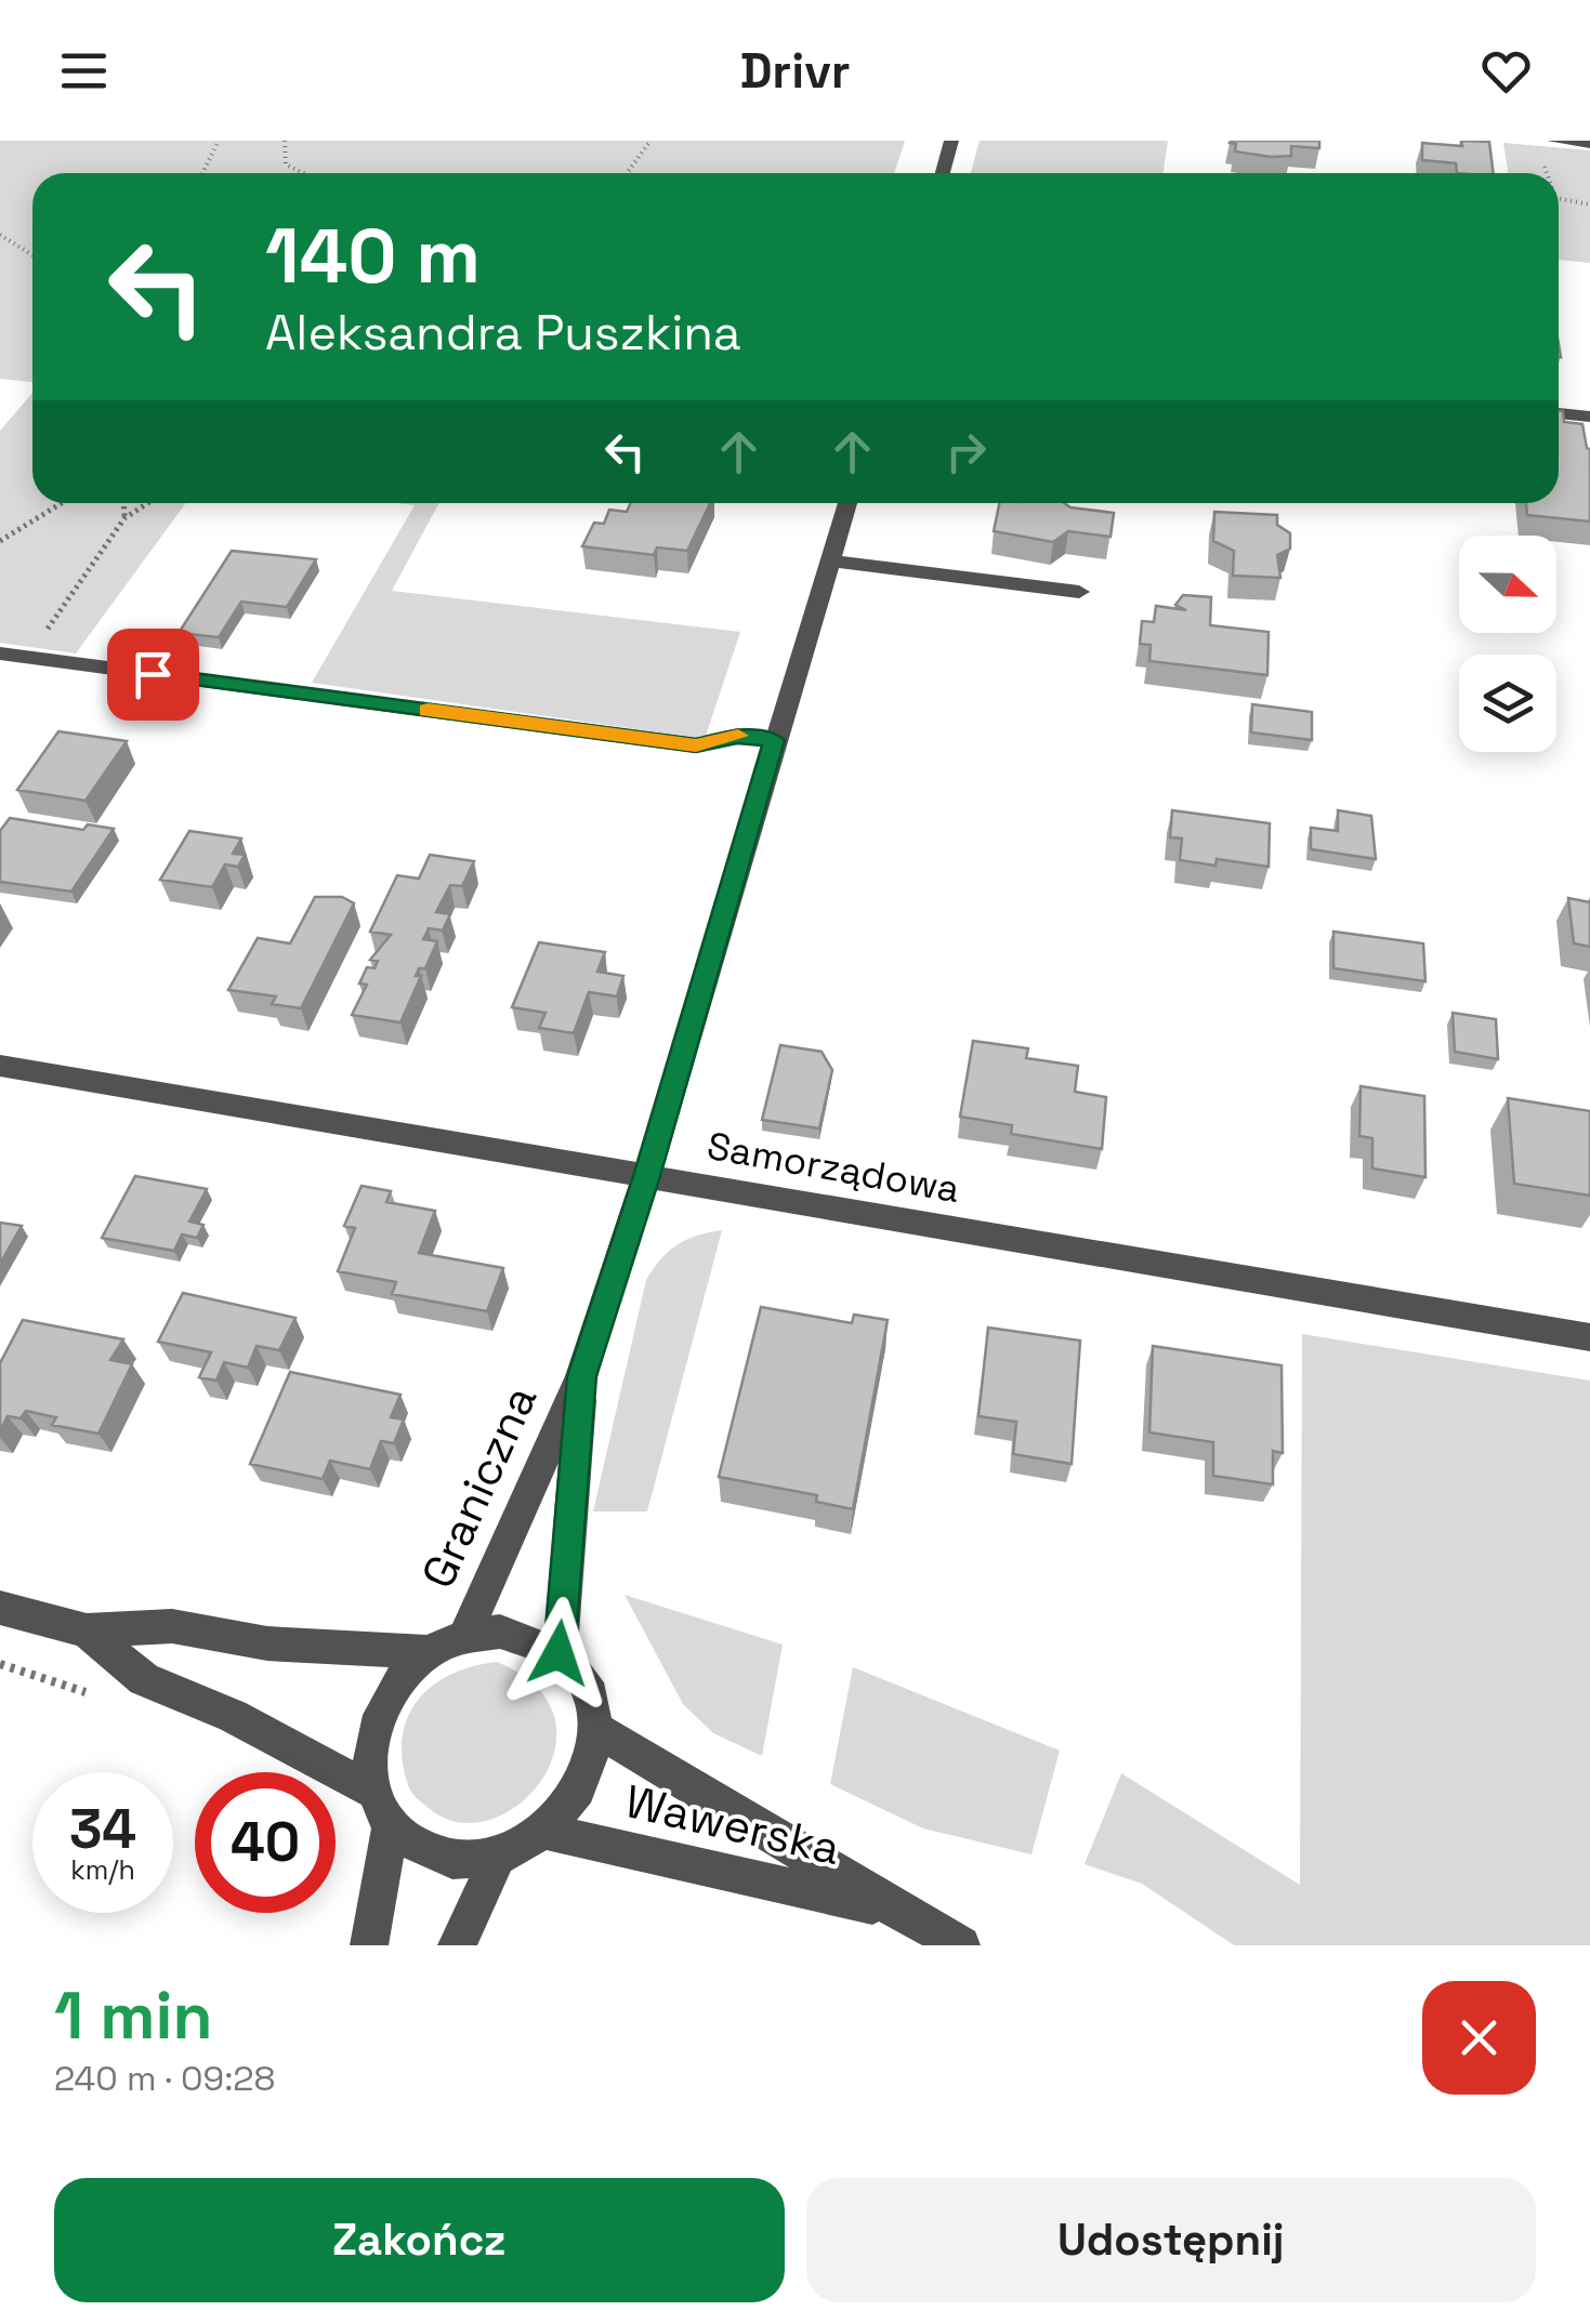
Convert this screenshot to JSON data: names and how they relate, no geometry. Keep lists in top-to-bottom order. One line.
{"streets":{"street":["Samorządowa","Graniczna","Wawerska"]},"crossings":[["Samorządowa","Graniczna"],["Graniczna","Wawerska"]],"north":"right","page":{"header":"Drivr","turn":["140 m","Aleksandra Puszkina"],"speed":"34 km/h","limit":"40","heading":["1 min","240 m · 09:28"],"buttons":["Zakończ","Udostępnij"]}}
